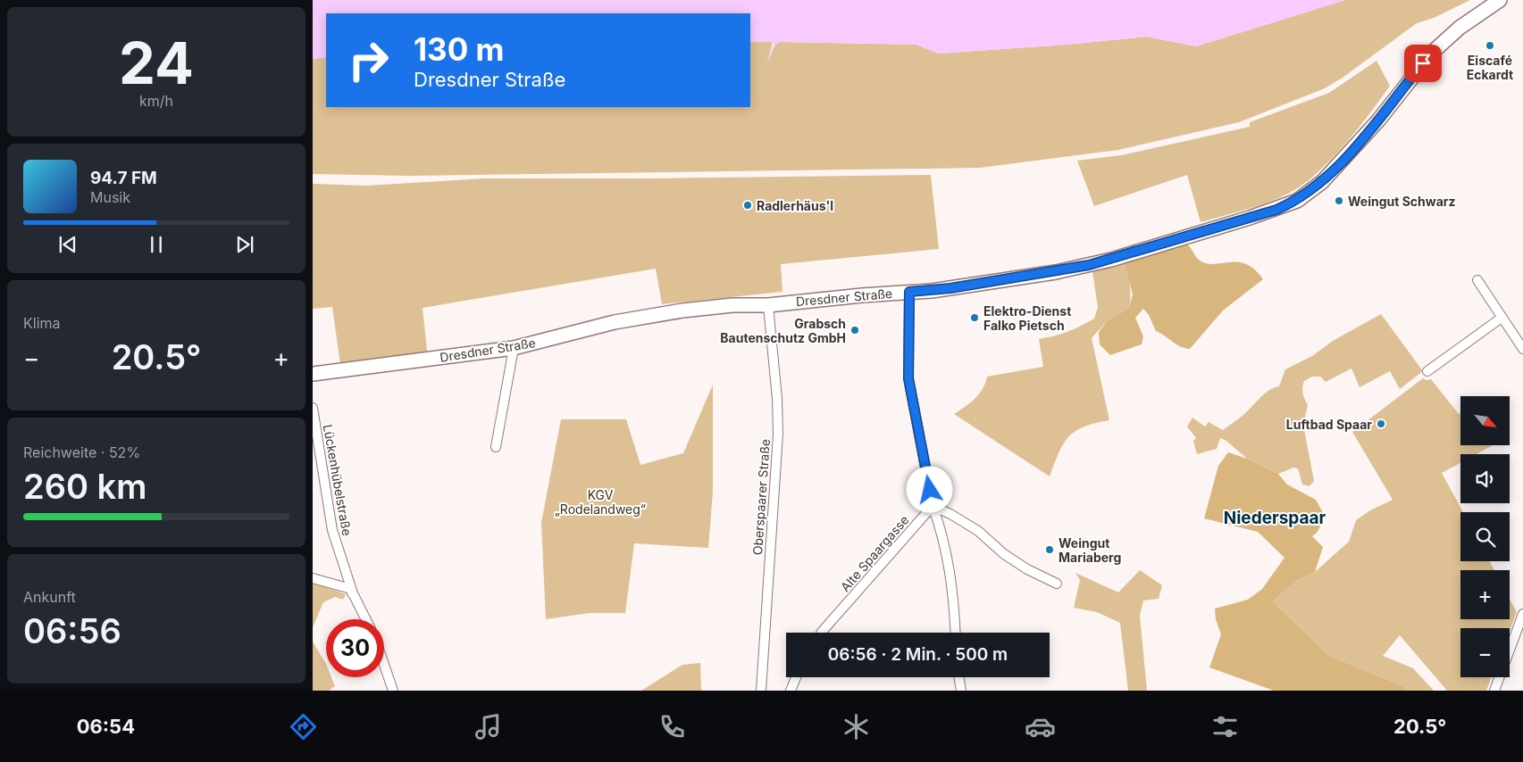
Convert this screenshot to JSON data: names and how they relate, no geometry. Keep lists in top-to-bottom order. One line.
{"streets":{"main road":["Dresdner Straße"],"street":["Lückenhübelstraße","Oberspaarer Straße","Alte Spaargasse"]},"crossings":[["Dresdner Straße","Oberspaarer Straße"]],"districts":["Niederspaar"],"parks":["KGV „Rodelandweg“"],"places":["Eiscafé Eckardt","Weingut Schwarz","Radlerhäus'l","Elektro-Dienst Falko Pietsch","Grabsch Bautenschutz GmbH","Luftbad Spaar","Weingut Mariaberg"],"north":"bottom right","page":{"tile":[["24","km/h"],"Klima",["Reichweite · 52%","260 km"],["Ankunft","06:56"]],"turn":["130 m","Dresdner Straße"],"song":["94.7 FM","Musik"],"heat":["−","20.5°","+"],"map_buttons":["+","−"],"limit":"30","trip":"06:56 · 2 Min. · 500 m","tabs":["06:54","20.5°"]}}
